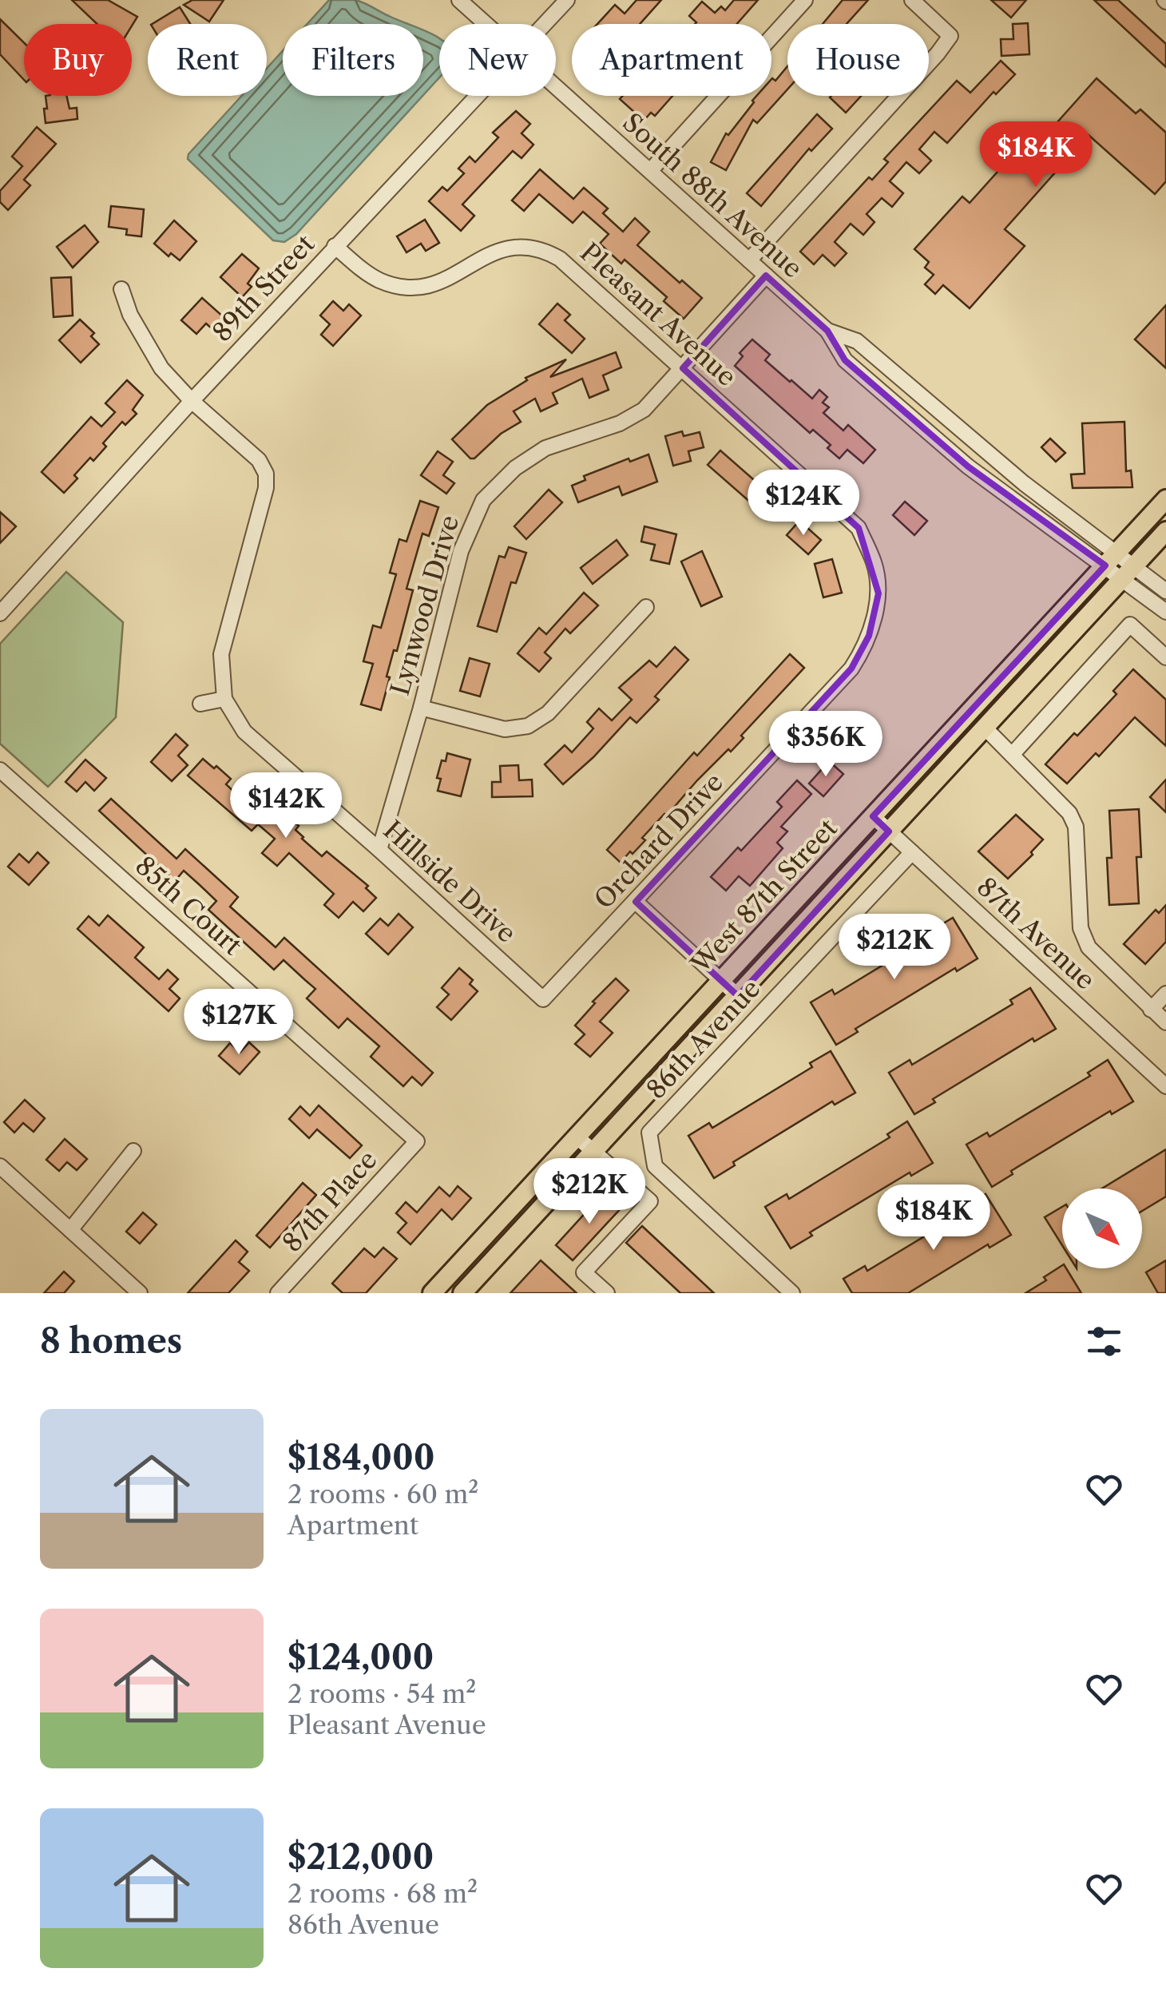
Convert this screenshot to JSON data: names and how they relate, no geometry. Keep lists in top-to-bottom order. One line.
{"streets":{"main road":["West 87th Street"],"street":["South 88th Avenue","89th Street","Pleasant Avenue","Lynwood Drive","Orchard Drive","Hillside Drive","85th Court","87th Avenue","86th Avenue","87th Place"]},"crossings":[["South 88th Avenue","Lynwood Drive"],["South 88th Avenue","West 87th Street"],["89th Street","Pleasant Avenue"],["89th Street","Hillside Drive"],["Pleasant Avenue","Lynwood Drive"],["Pleasant Avenue","Orchard Drive"],["Lynwood Drive","Hillside Drive"],["Orchard Drive","Hillside Drive"],["West 87th Street","87th Avenue"],["85th Court","87th Place"],["87th Avenue","86th Avenue"]],"north":"bottom right","page":{"chip":["Buy","Rent","Filters","New","Apartment","House"],"price":["$184K","$124K","$356K","$142K","$212K","$127K","$212K","$184K"],"heading":"8 homes","list":[{"name":"$184,000","note":"2 rooms · 60 m² · Apartment"},{"name":"$124,000","note":"2 rooms · 54 m² · Pleasant Avenue"},{"name":"$212,000","note":"2 rooms · 68 m² · 86th Avenue"}]}}
